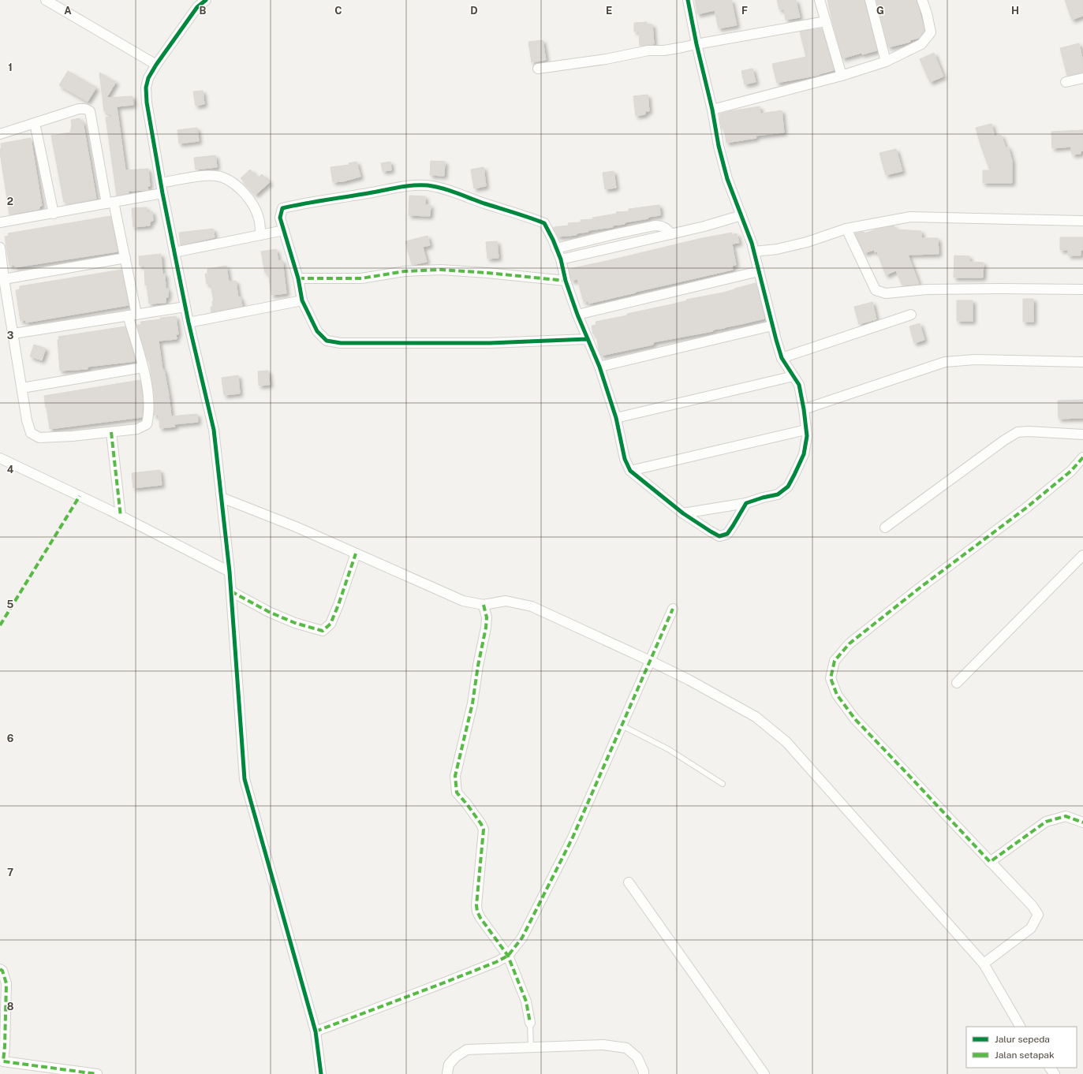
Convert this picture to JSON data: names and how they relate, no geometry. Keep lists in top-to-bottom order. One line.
{"legend":["Jalur sepeda","Jalan setapak"],"grid":{"columns":["A","B","C","D","E","F","G","H"],"rows":["1","2","3","4","5","6","7","8"]}}
